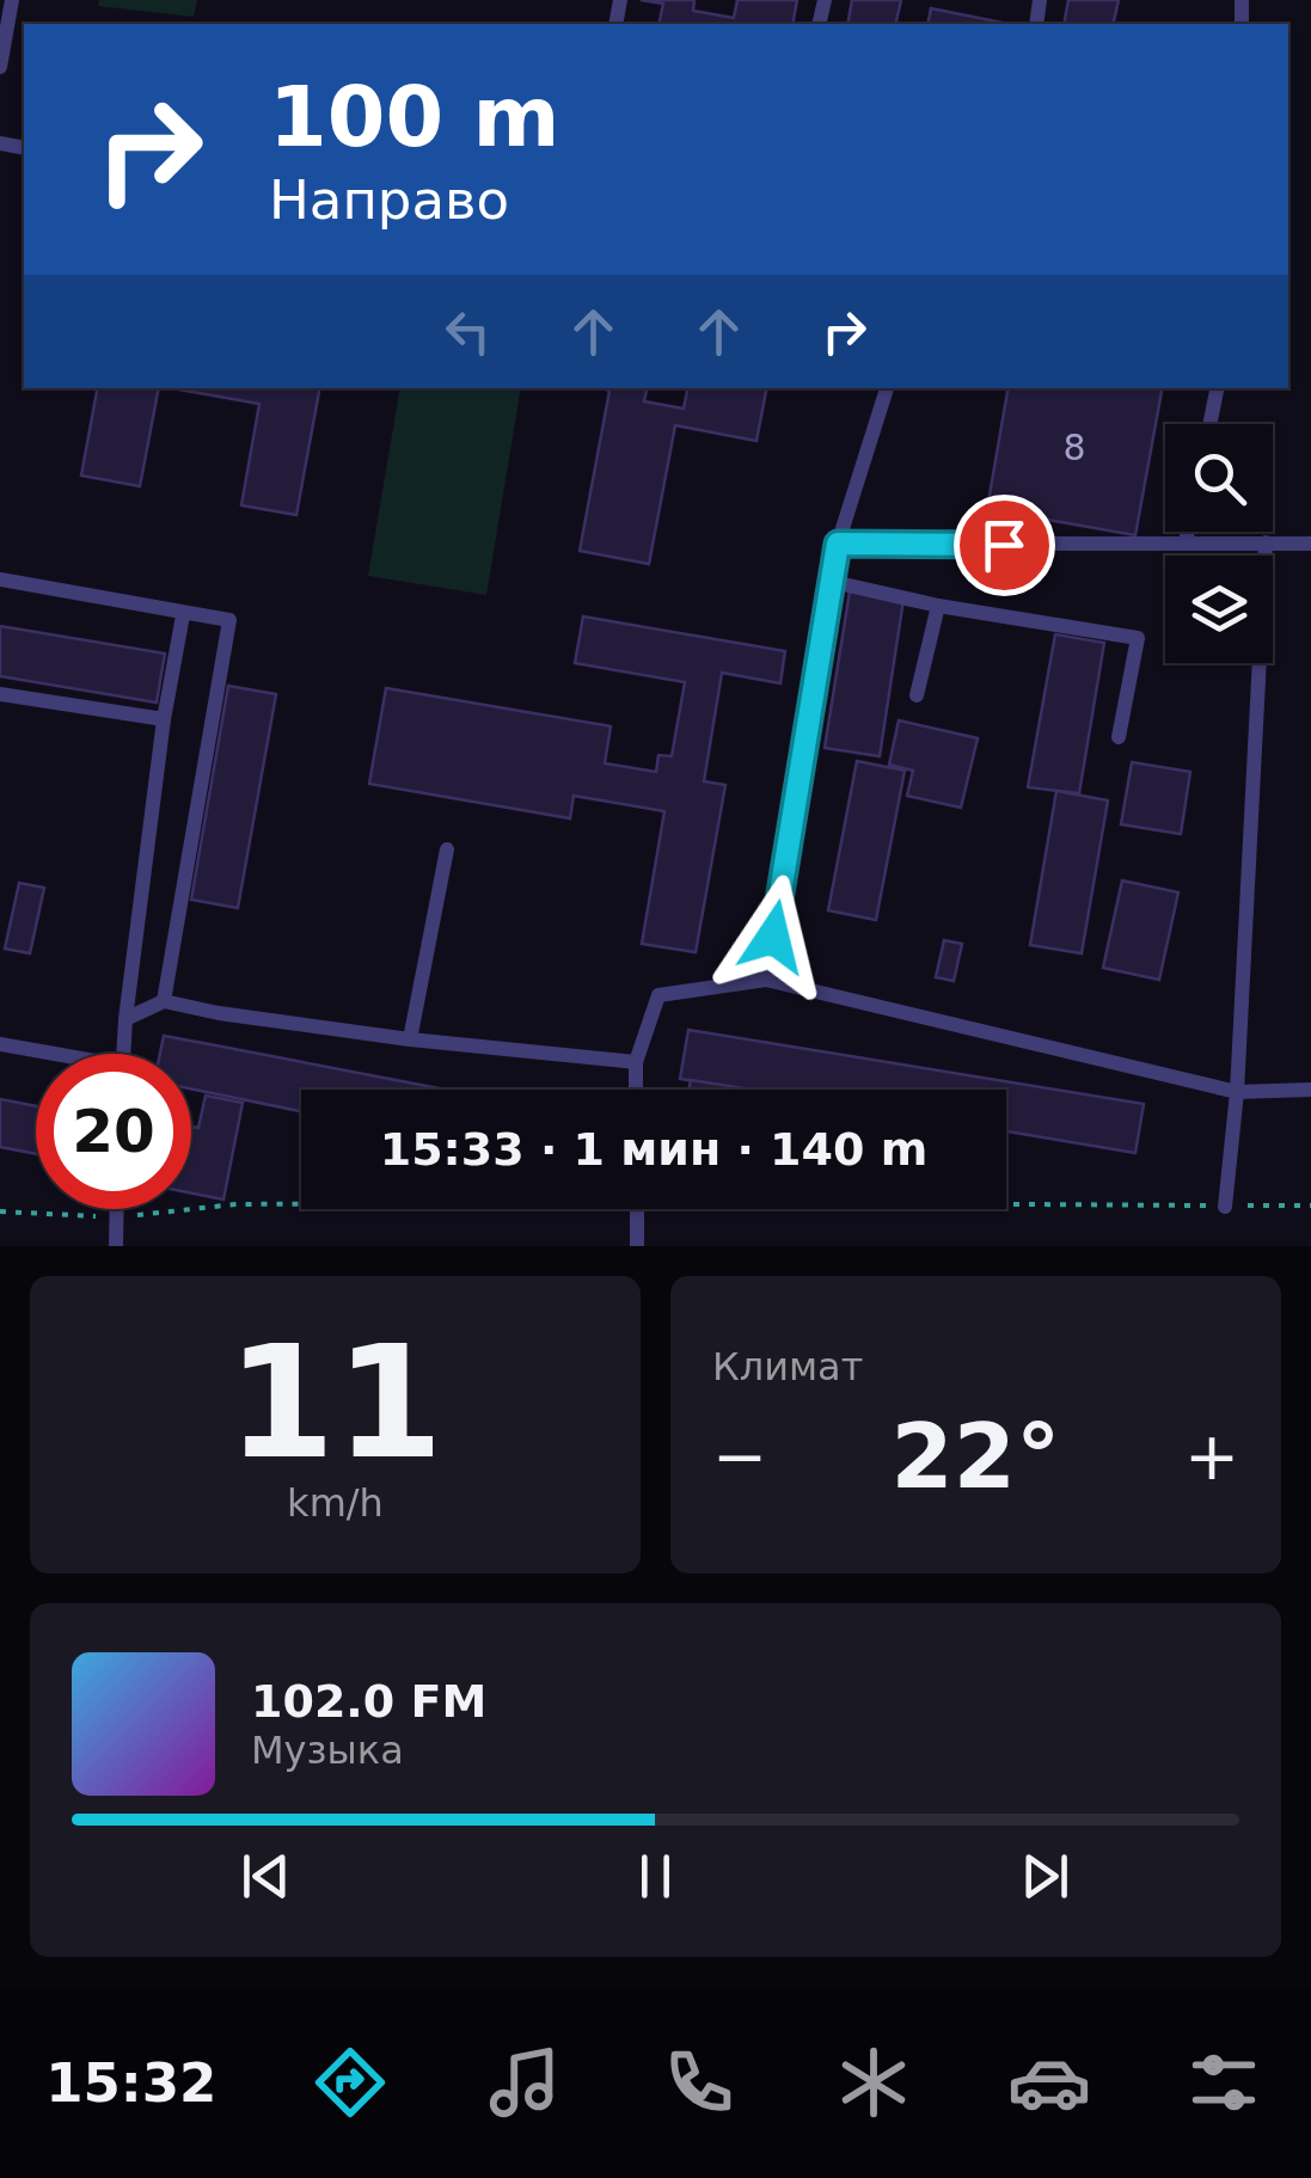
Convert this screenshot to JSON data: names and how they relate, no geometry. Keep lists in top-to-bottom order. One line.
{"house_numbers":["8"],"page":{"turn":["100 m","Направо"],"limit":"20","trip":"15:33 · 1 мин · 140 m","tile":[["11","km/h"],"Климат"],"heat":["−","22°","+"],"song":["102.0 FM","Музыка"],"tabs":"15:32"}}
